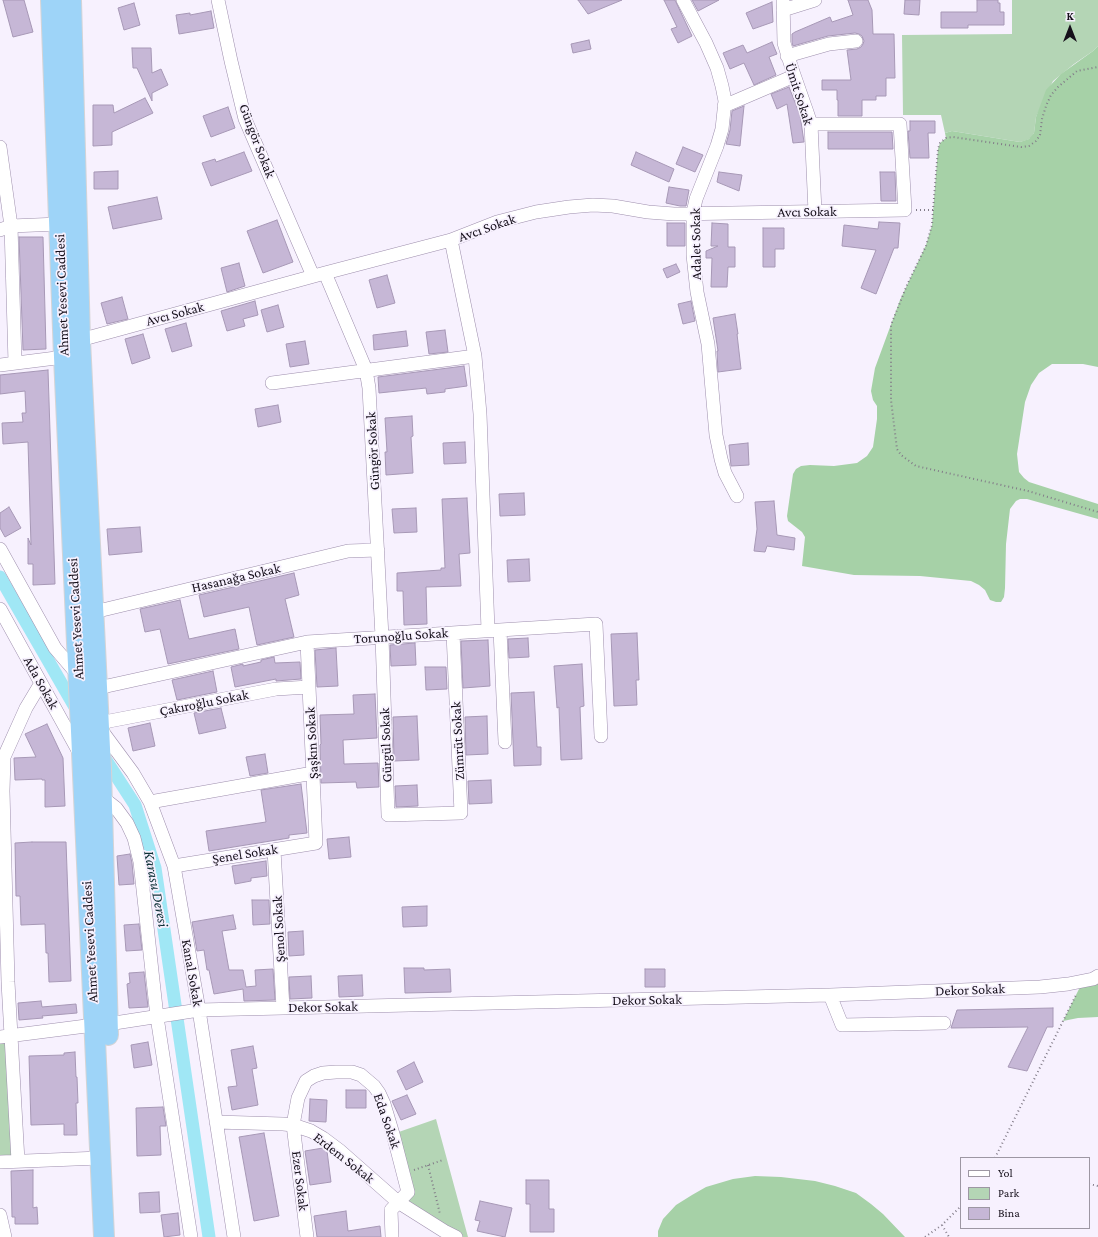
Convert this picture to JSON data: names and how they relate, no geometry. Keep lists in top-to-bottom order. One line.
{"streets":{"highway":["Ahmet Yesevi Caddesi"],"street":["Ümit Sokak","Güngör Sokak","Avcı Sokak","Adalet Sokak","Hasanağa Sokak","Torunoğlu Sokak","Ada Sokak","Çakıroğlu Sokak","Zümrüt Sokak","Şaşkın Sokak","Gürgül Sokak","Şenel Sokak","Şenol Sokak","Kanal Sokak","Dekor Sokak","Eda Sokak","Erdem Sokak","Ezer Sokak"]},"crossings":[["Ümit Sokak","Avcı Sokak"],["Güngör Sokak","Avcı Sokak"],["Güngör Sokak","Hasanağa Sokak"],["Güngör Sokak","Torunoğlu Sokak"],["Güngör Sokak","Gürgül Sokak"],["Avcı Sokak","Adalet Sokak"],["Avcı Sokak","Ahmet Yesevi Caddesi"],["Ahmet Yesevi Caddesi","Hasanağa Sokak"],["Ahmet Yesevi Caddesi","Torunoğlu Sokak"],["Ahmet Yesevi Caddesi","Ada Sokak"],["Ahmet Yesevi Caddesi","Çakıroğlu Sokak"],["Ahmet Yesevi Caddesi","Kanal Sokak"],["Ahmet Yesevi Caddesi","Dekor Sokak"],["Torunoğlu Sokak","Zümrüt Sokak"],["Torunoğlu Sokak","Şaşkın Sokak"],["Torunoğlu Sokak","Gürgül Sokak"],["Çakıroğlu Sokak","Şaşkın Sokak"],["Çakıroğlu Sokak","Kanal Sokak"],["Zümrüt Sokak","Gürgül Sokak"],["Şaşkın Sokak","Şenel Sokak"],["Şenel Sokak","Şenol Sokak"],["Şenel Sokak","Kanal Sokak"],["Şenol Sokak","Dekor Sokak"],["Kanal Sokak","Dekor Sokak"],["Kanal Sokak","Erdem Sokak"],["Eda Sokak","Erdem Sokak"],["Eda Sokak","Ezer Sokak"],["Erdem Sokak","Ezer Sokak"]],"water":["Karasu Deresi"],"legend":["Yol","Park","Bina"],"north":"top"}
